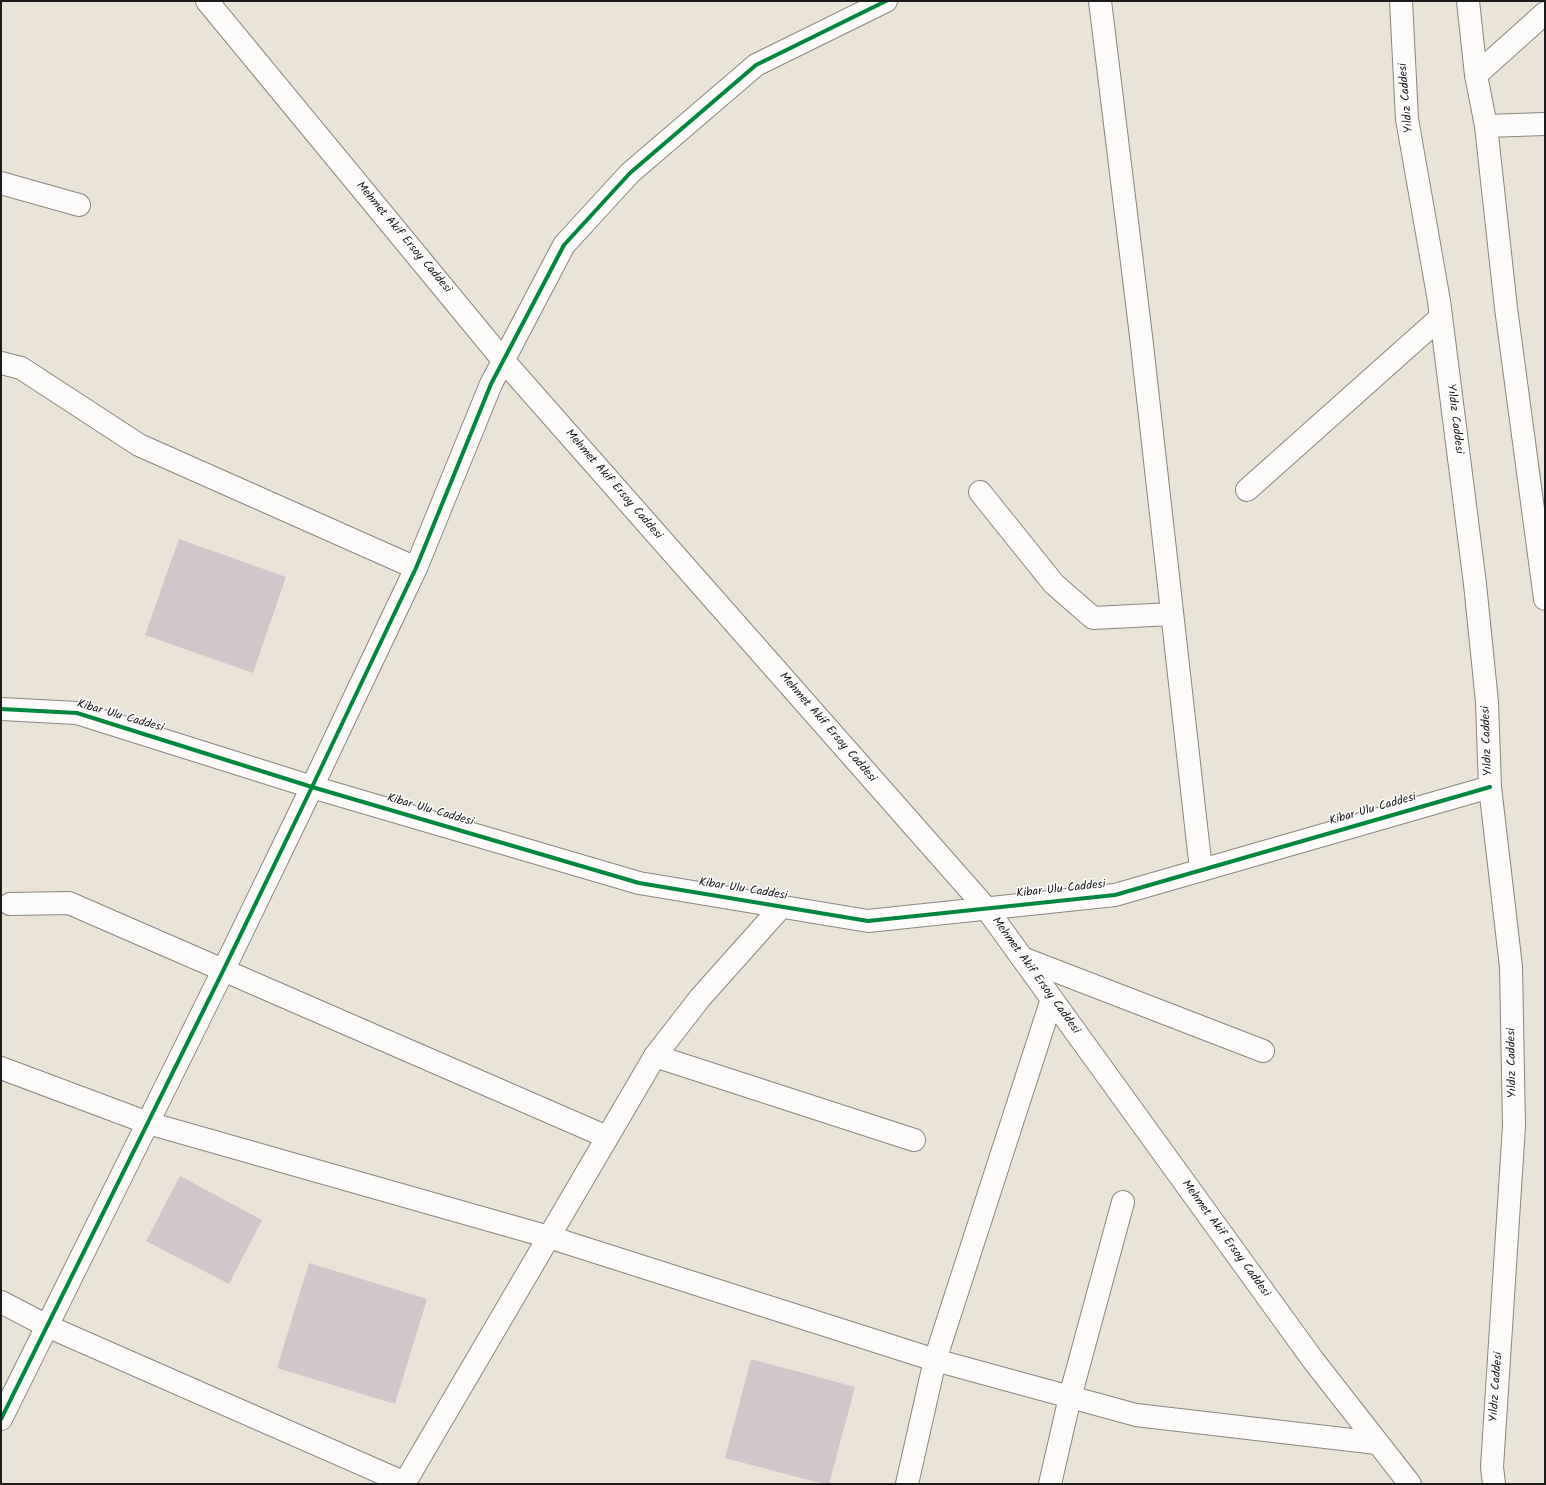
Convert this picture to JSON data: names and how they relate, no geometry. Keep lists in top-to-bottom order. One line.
{"streets":{"street":["Yıldız Caddesi","Mehmet Akif Ersoy Caddesi","Kibar Ulu Caddesi"]},"crossings":[["Yıldız Caddesi","Kibar Ulu Caddesi"],["Mehmet Akif Ersoy Caddesi","Kibar Ulu Caddesi"]]}
